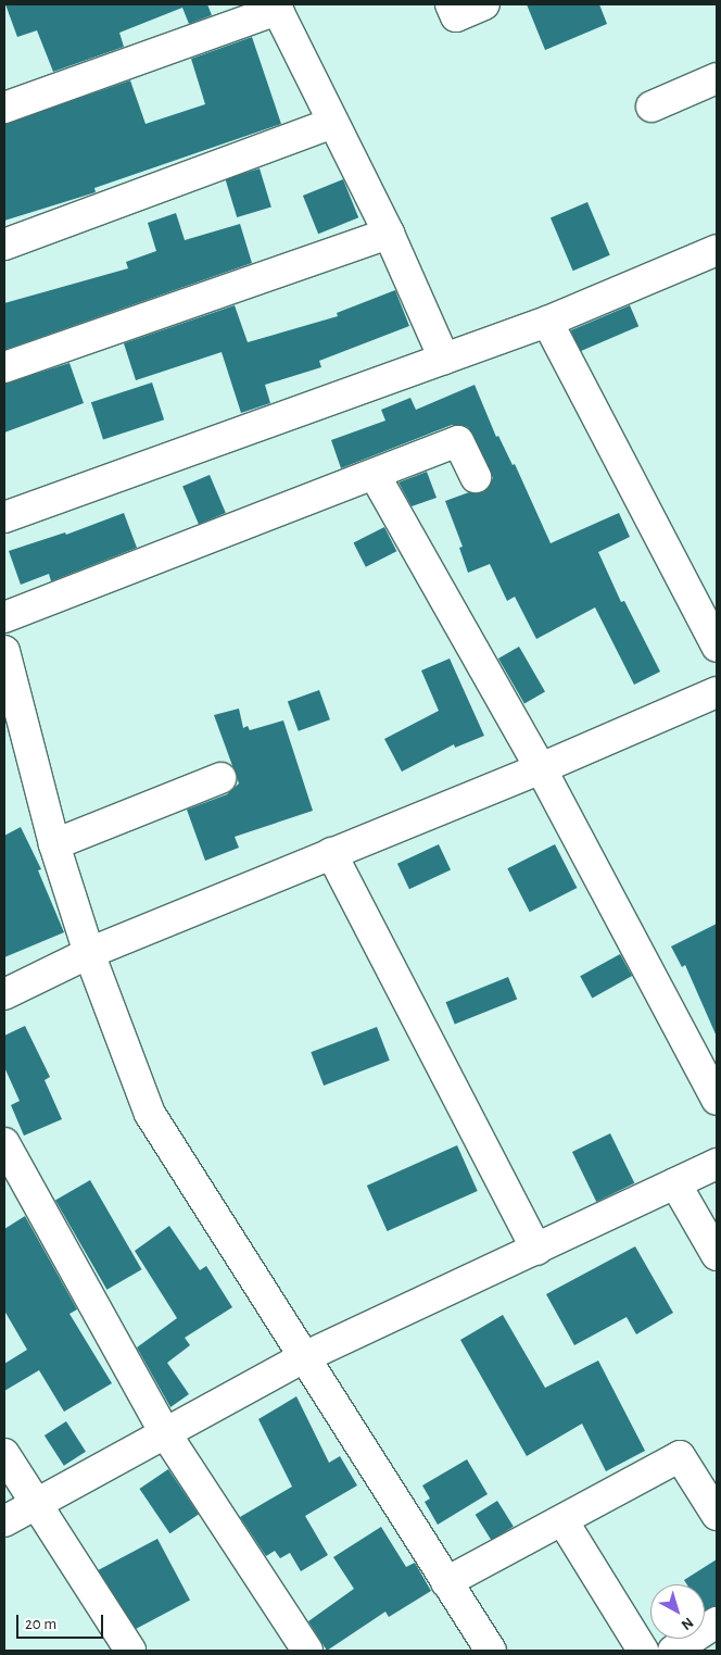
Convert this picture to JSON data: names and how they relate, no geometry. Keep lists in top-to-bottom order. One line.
{"scale_bar":"20 m","north":"bottom right"}
